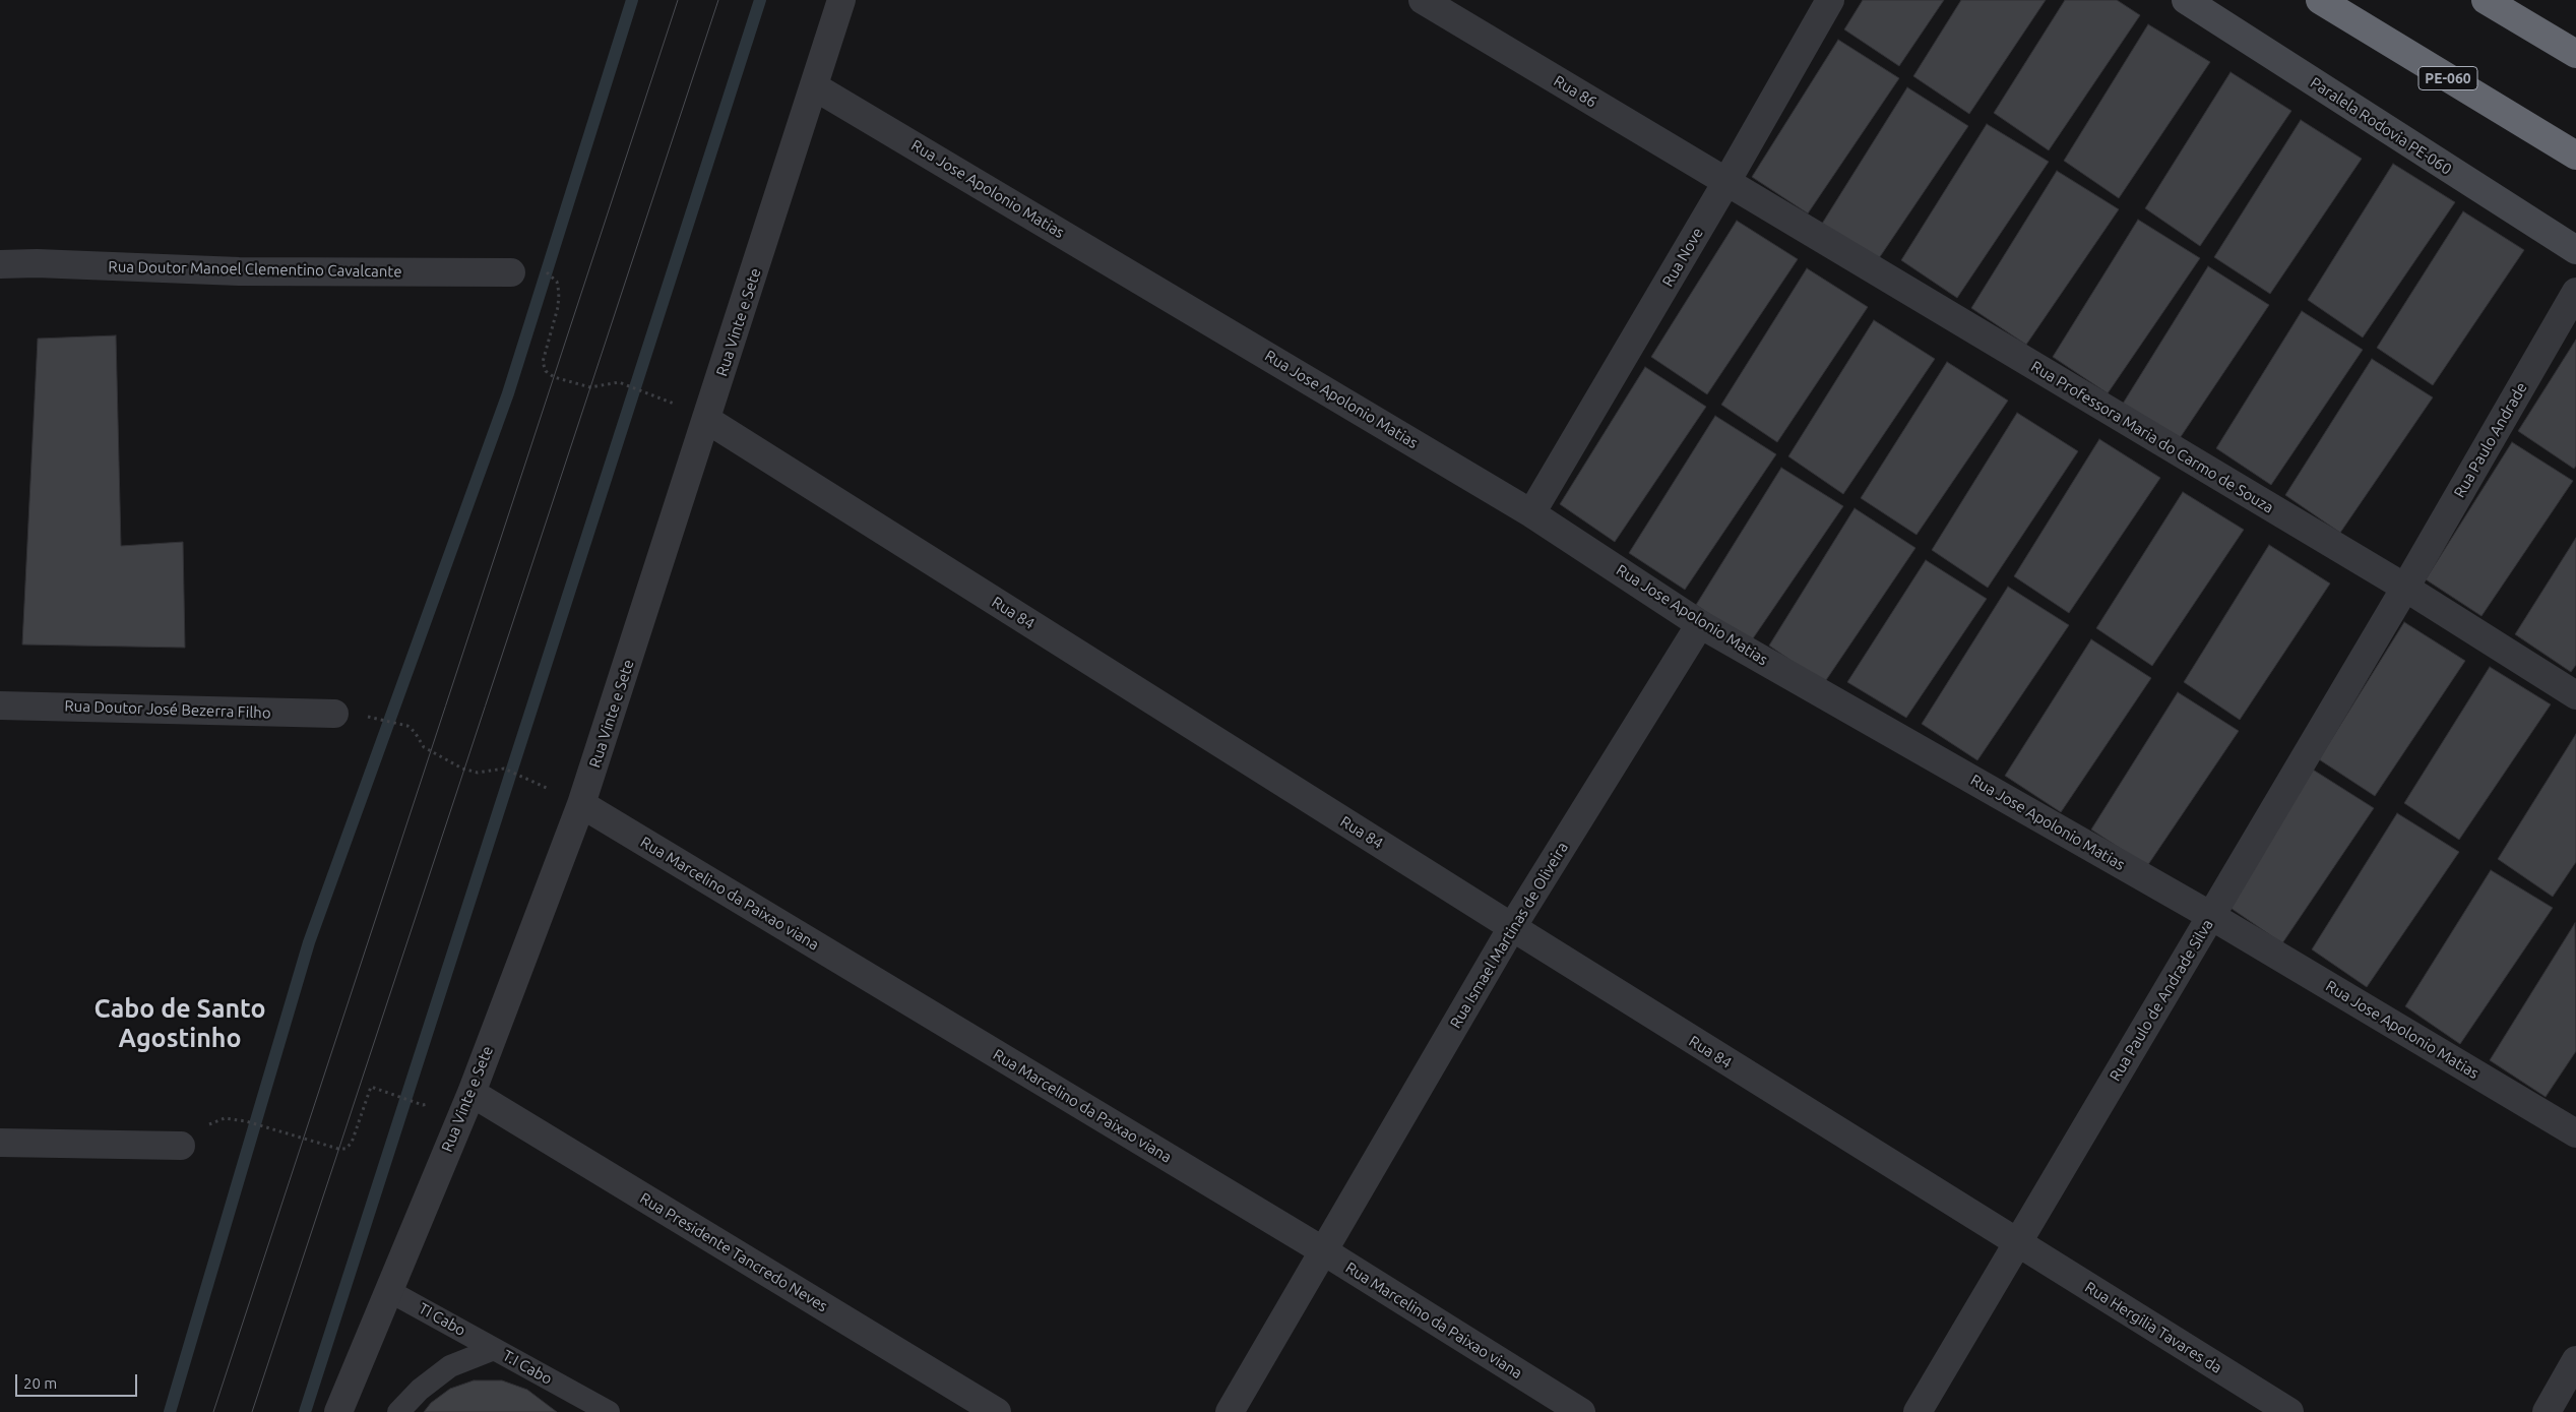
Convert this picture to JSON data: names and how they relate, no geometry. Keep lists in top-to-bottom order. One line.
{"streets":{"highway":["PE-060"],"main road":["Paralela Rodovia PE-060"],"street":["Rua 86","Rua Jose Apolonio Matias","Rua Nove","Rua Doutor Manoel Clementino Cavalcante","Rua Vinte e Sete","Rua Professora Maria do Carmo de Souza","Rua Paulo Andrade","Rua 84","Rua Doutor José Bezerra Filho","Rua Marcelino da Paixao viana","Rua Ismael Martinas de Oliveira","Rua Paulo de Andrade Silva","Rua Presidente Tancredo Neves","Rua Hergilia Tavares da"],"lane":["TI Cabo","T.I Cabo"]},"crossings":[["Rua 86","Rua Nove"],["Rua 86","Rua Professora Maria do Carmo de Souza"],["Rua Jose Apolonio Matias","Rua Nove"],["Rua Jose Apolonio Matias","Rua Vinte e Sete"],["Rua Jose Apolonio Matias","Rua Ismael Martinas de Oliveira"],["Rua Jose Apolonio Matias","Rua Paulo de Andrade Silva"],["Rua Nove","Rua Professora Maria do Carmo de Souza"],["Rua Vinte e Sete","Rua 84"],["Rua Vinte e Sete","Rua Marcelino da Paixao viana"],["Rua Vinte e Sete","Rua Presidente Tancredo Neves"],["Rua Vinte e Sete","TI Cabo"],["Rua Professora Maria do Carmo de Souza","Rua Paulo Andrade"],["Rua Professora Maria do Carmo de Souza","Rua Paulo de Andrade Silva"],["Rua Paulo Andrade","Rua Paulo de Andrade Silva"],["Rua 84","Rua Ismael Martinas de Oliveira"],["Rua 84","Rua Paulo de Andrade Silva"],["Rua 84","Rua Hergilia Tavares da"],["Rua Marcelino da Paixao viana","Rua Ismael Martinas de Oliveira"],["Rua Paulo de Andrade Silva","Rua Hergilia Tavares da"],["TI Cabo","T.I Cabo"]],"districts":["Cabo de Santo Agostinho"],"scale_bar":"20 m"}
